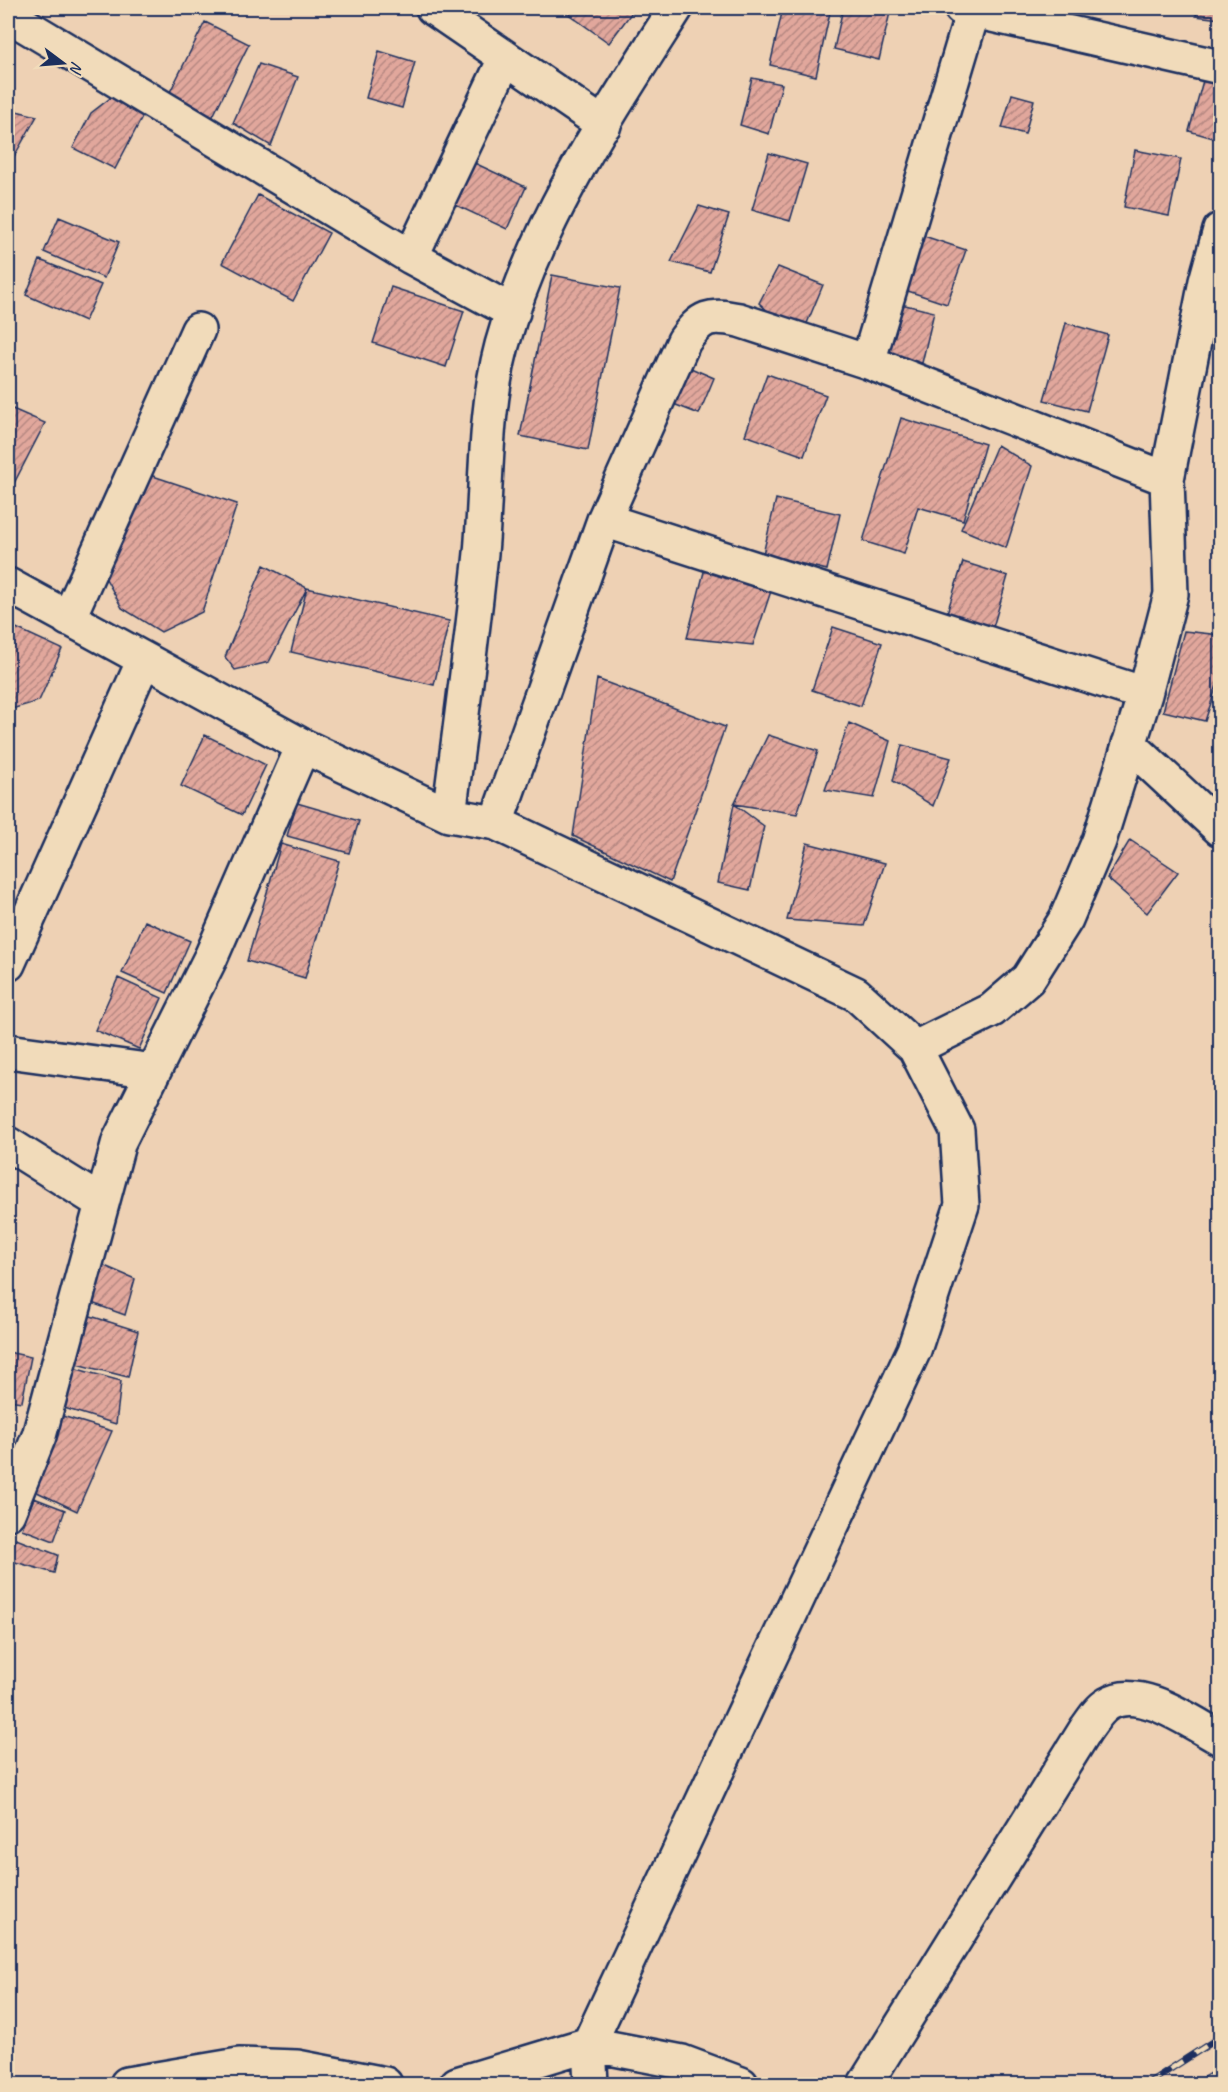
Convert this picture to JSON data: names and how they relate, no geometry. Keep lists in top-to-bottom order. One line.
{"north":"right"}
